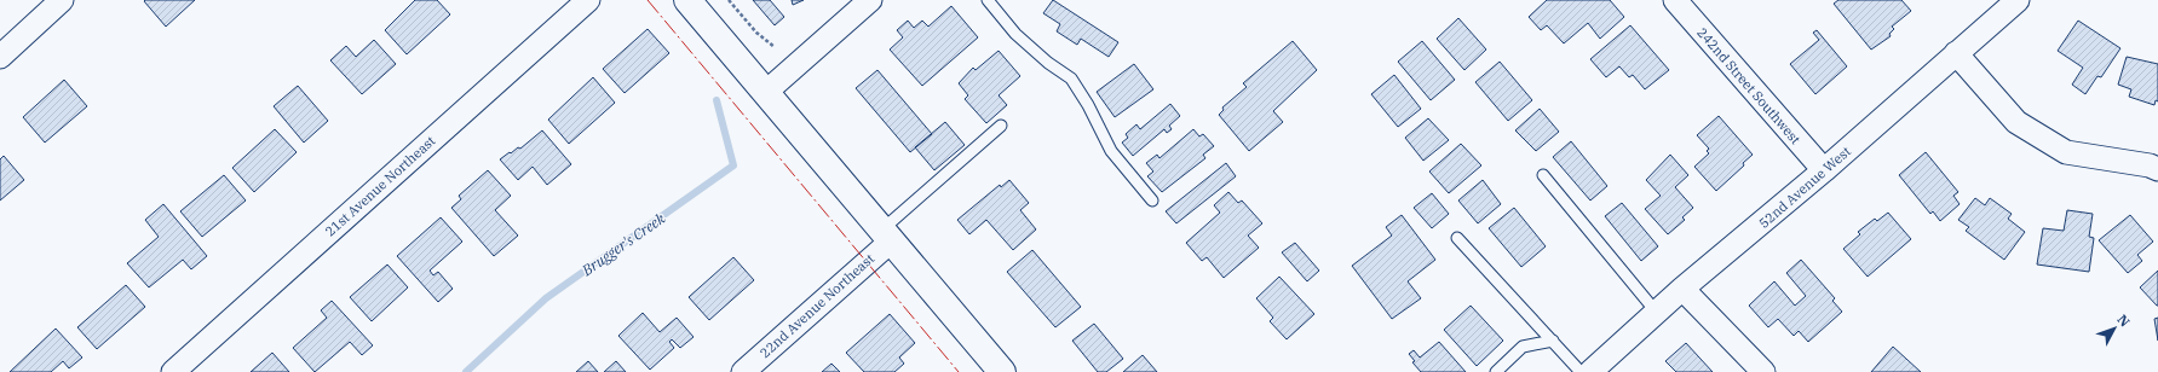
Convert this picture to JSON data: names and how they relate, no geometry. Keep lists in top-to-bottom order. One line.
{"streets":{"street":["242nd Street Southwest","21st Avenue Northeast","52nd Avenue West","22nd Avenue Northeast"]},"crossings":[["242nd Street Southwest","52nd Avenue West"]],"water":["Brugger's Creek"],"north":"top right"}
